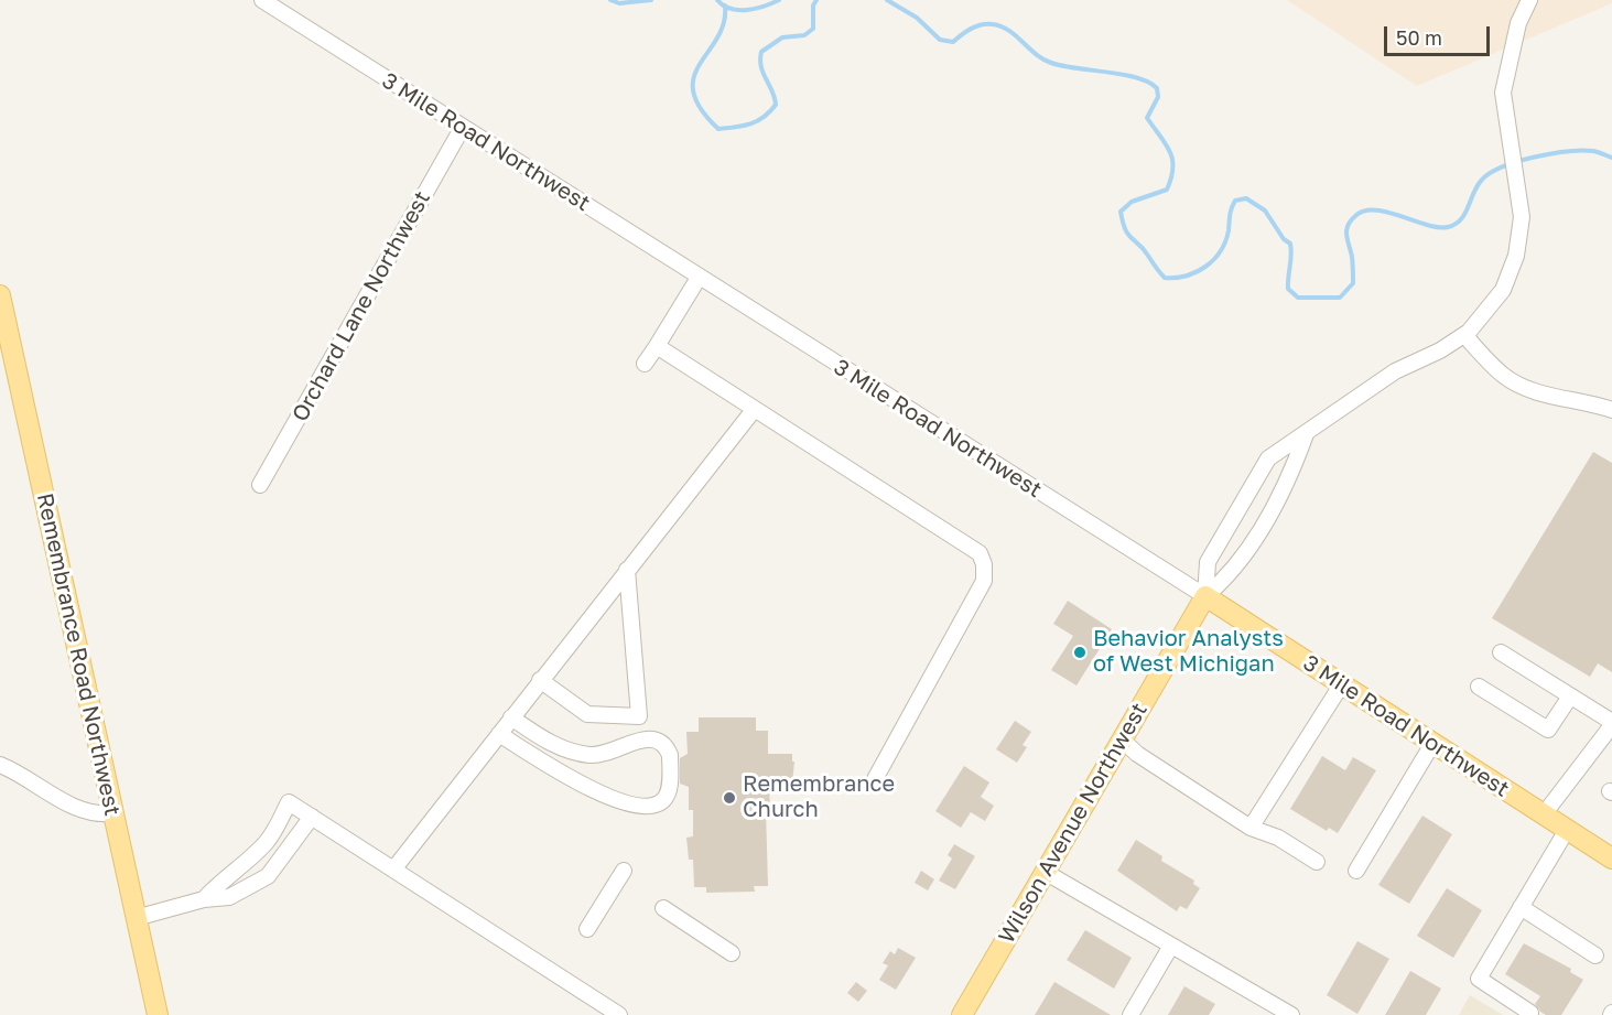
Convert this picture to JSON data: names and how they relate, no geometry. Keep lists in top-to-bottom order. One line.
{"streets":{"main road":["3 Mile Road Northwest","Remembrance Road Northwest","Wilson Avenue Northwest"],"street":["Orchard Lane Northwest"]},"crossings":[["3 Mile Road Northwest","Orchard Lane Northwest"],["3 Mile Road Northwest","Wilson Avenue Northwest"]],"places":["Behavior Analysts of West Michigan","Remembrance Church"],"scale_bar":"50 m"}
